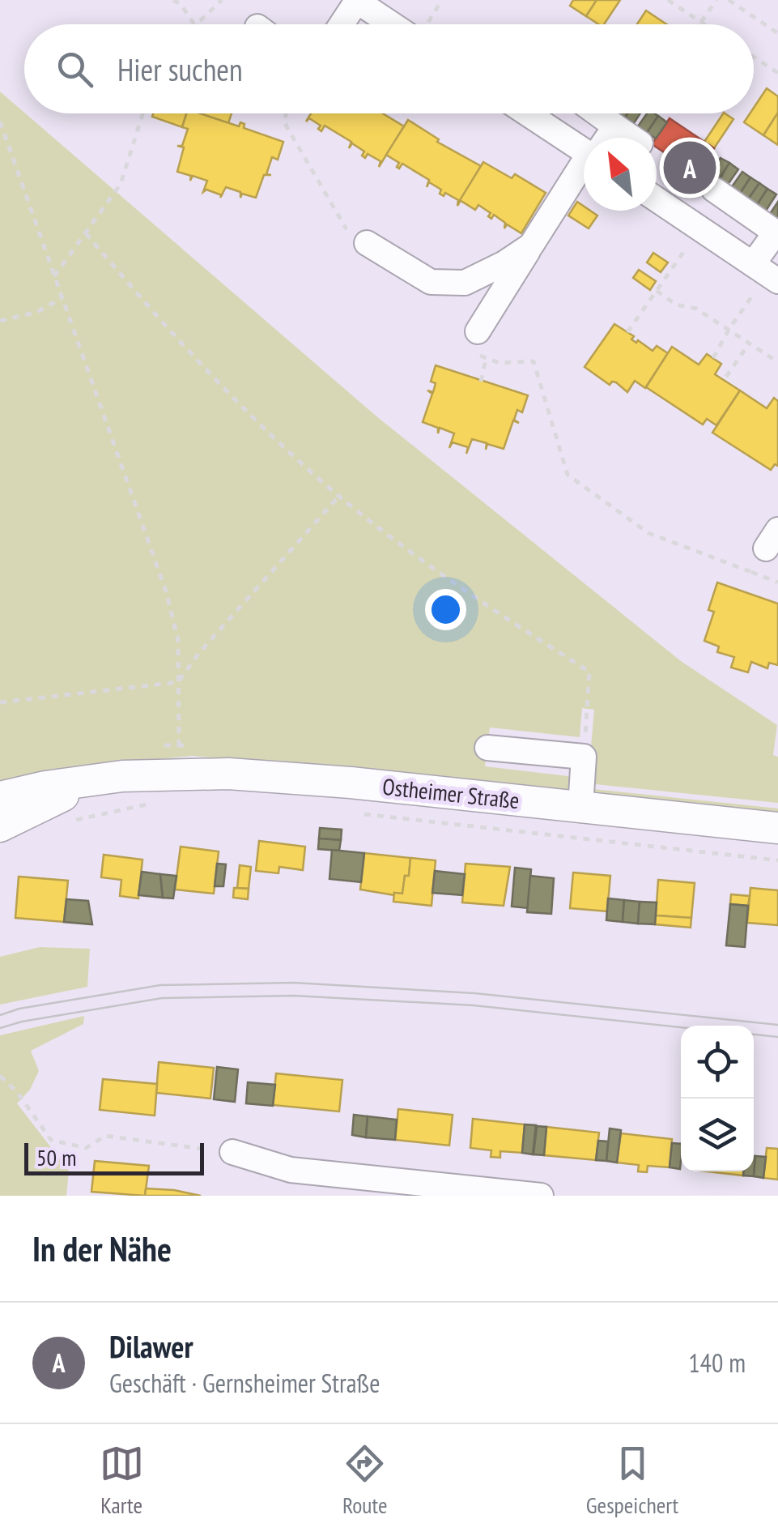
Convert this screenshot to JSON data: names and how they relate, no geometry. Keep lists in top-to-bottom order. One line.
{"streets":{"main road":["Ostheimer Straße"]},"scale_bar":"50 m","north":"top left","page":{"search":"Hier suchen","pins":"A","scale":"50 m","heading":"In der Nähe","list":[{"mark":"A","name":"Dilawer","note":"Geschäft · Gernsheimer Straße","value":"140 m"}],"nav":["Karte","Route","Gespeichert"]}}
